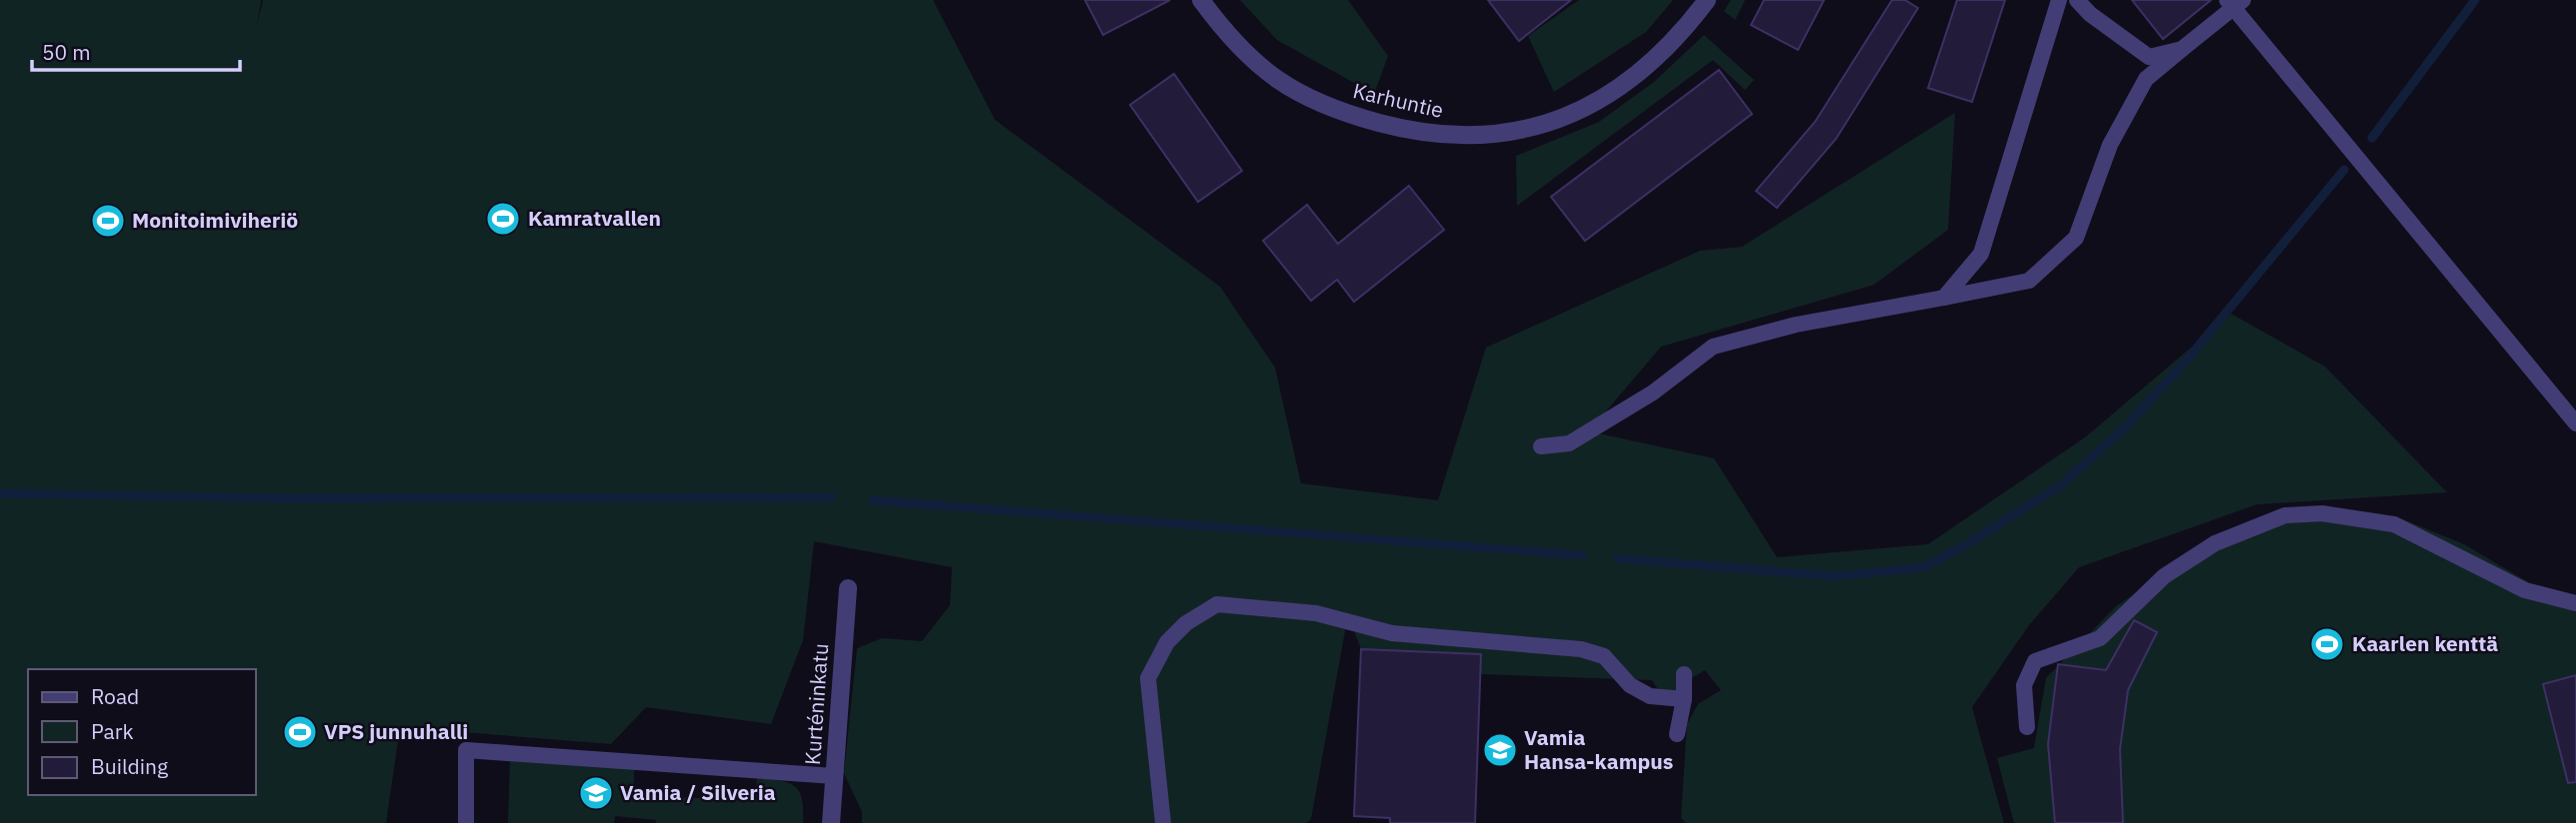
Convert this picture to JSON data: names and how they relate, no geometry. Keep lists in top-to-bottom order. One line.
{"streets":{"street":["Karhuntie","Kurténinkatu"]},"places":{"sports":["Kamratvallen","Monitoimiviheriö","Kaarlen kenttä","VPS junnuhalli"],"school or university":["Vamia Hansa-kampus","Vamia / Silveria"]},"legend":["Road","Park","Building"],"scale_bar":"50 m"}
